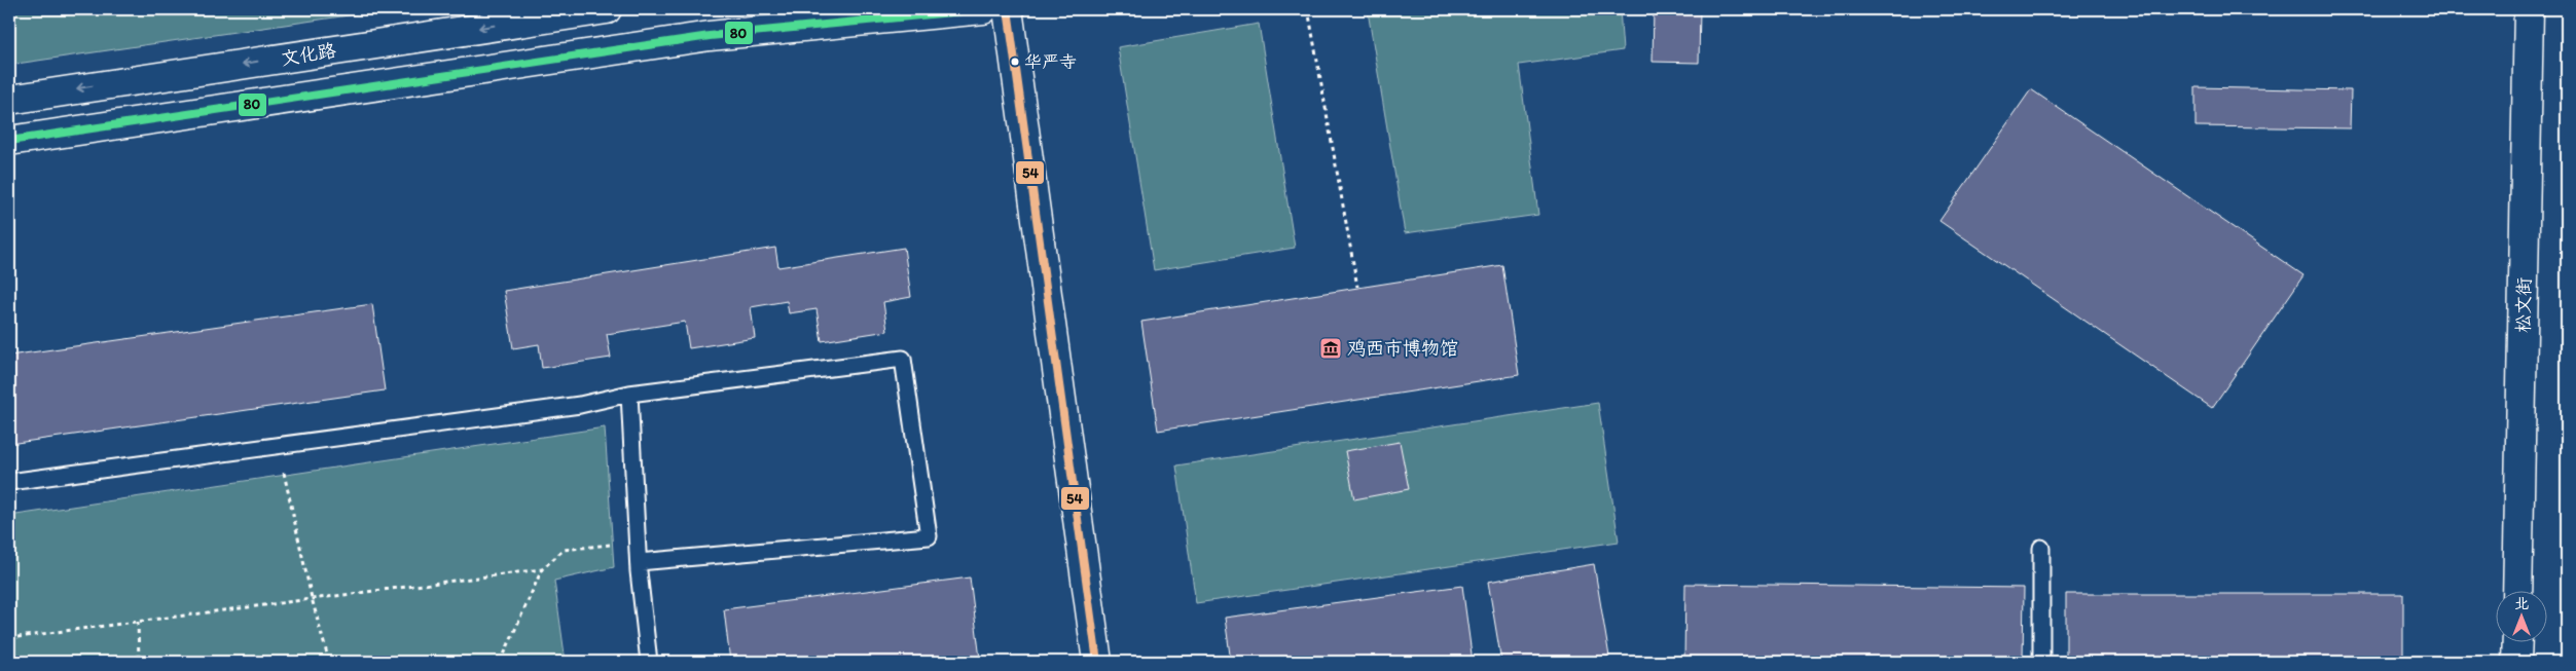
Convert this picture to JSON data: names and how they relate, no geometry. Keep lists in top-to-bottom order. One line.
{"streets":{"main road":["文化路","松文街"]},"places":{"other":["华严寺"],"museum":["鸡西市博物馆"]},"lines":["transit line 54","transit line 80"],"north":"top"}
